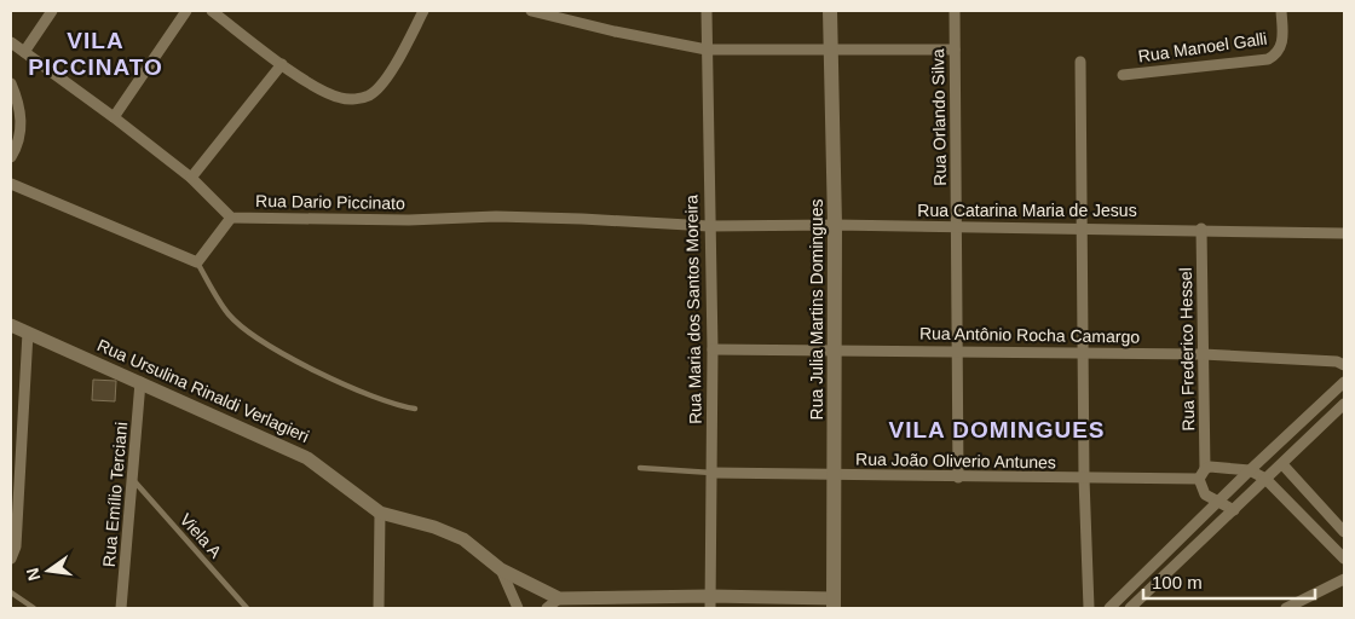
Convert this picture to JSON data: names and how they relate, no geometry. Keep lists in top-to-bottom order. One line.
{"streets":{"main road":["Rua Julia Martins Domingues"],"street":["Rua Manoel Galli","Rua Orlando Silva","Rua Dario Piccinato","Rua Catarina Maria de Jesus","Rua Maria dos Santos Moreira","Rua Antônio Rocha Camargo","Rua Frederico Hessel","Rua Ursulina Rinaldi Verlagieri","Rua João Oliverio Antunes","Rua Emílio Terciani"],"lane":["Viela A"]},"crossings":[["Rua Orlando Silva","Rua Catarina Maria de Jesus"],["Rua Orlando Silva","Rua Antônio Rocha Camargo"],["Rua Orlando Silva","Rua João Oliverio Antunes"],["Rua Dario Piccinato","Rua Catarina Maria de Jesus"],["Rua Dario Piccinato","Rua Maria dos Santos Moreira"],["Rua Catarina Maria de Jesus","Rua Maria dos Santos Moreira"],["Rua Catarina Maria de Jesus","Rua Julia Martins Domingues"],["Rua Catarina Maria de Jesus","Rua Frederico Hessel"],["Rua Maria dos Santos Moreira","Rua Antônio Rocha Camargo"],["Rua Maria dos Santos Moreira","Rua Ursulina Rinaldi Verlagieri"],["Rua Maria dos Santos Moreira","Rua João Oliverio Antunes"],["Rua Julia Martins Domingues","Rua Antônio Rocha Camargo"],["Rua Julia Martins Domingues","Rua Ursulina Rinaldi Verlagieri"],["Rua Julia Martins Domingues","Rua João Oliverio Antunes"],["Rua Antônio Rocha Camargo","Rua Frederico Hessel"],["Rua Frederico Hessel","Rua João Oliverio Antunes"],["Rua Ursulina Rinaldi Verlagieri","Rua Emílio Terciani"],["Rua Emílio Terciani","Viela A"]],"districts":["VILA PICCINATO","VILA DOMINGUES"],"scale_bar":"100 m","north":"left"}
